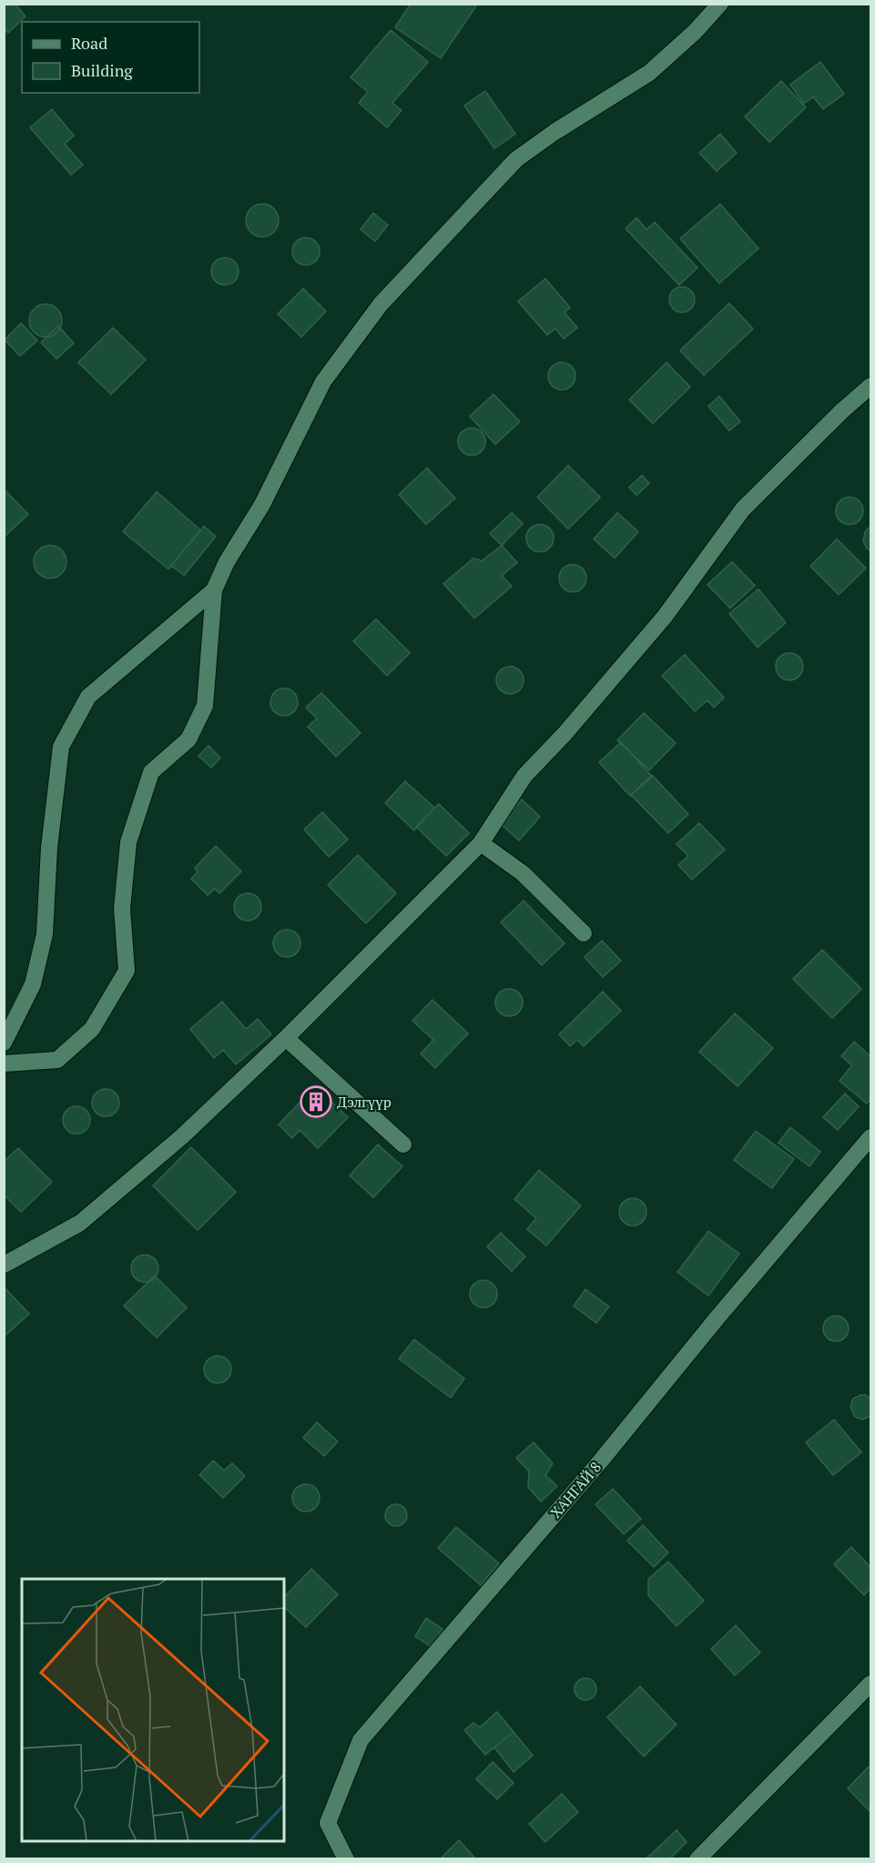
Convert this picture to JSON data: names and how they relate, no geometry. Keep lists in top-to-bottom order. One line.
{"streets":{"street":["ХАНГАЙ 8"]},"places":{"building":["Дэлгүүр"]},"legend":["Road","Building"]}
